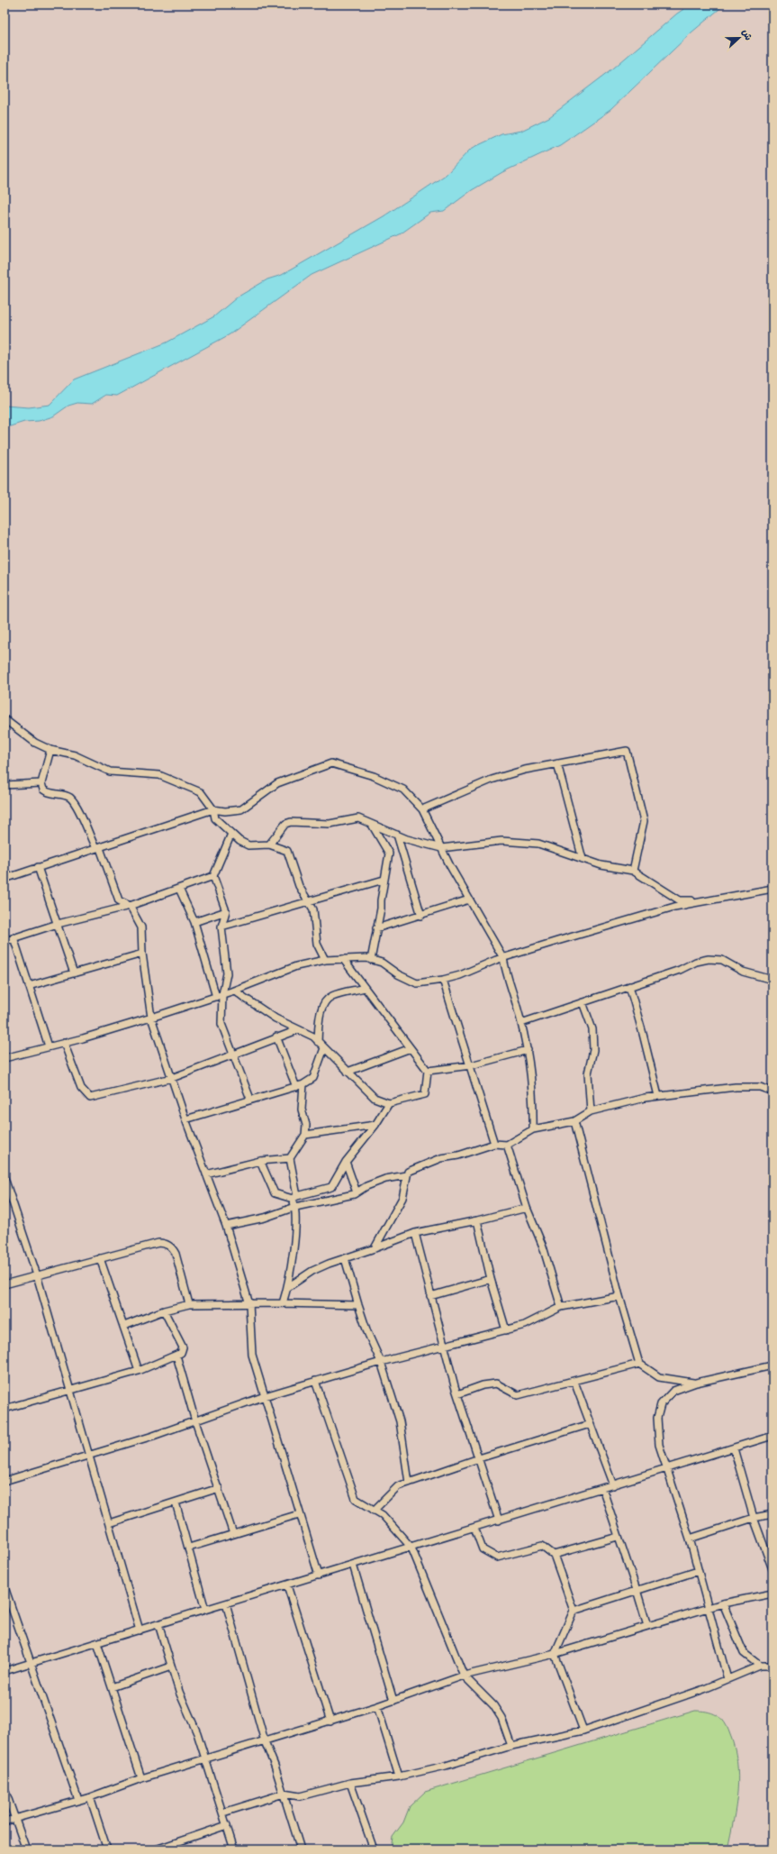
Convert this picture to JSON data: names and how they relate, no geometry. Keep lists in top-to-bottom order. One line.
{"north":"right"}
